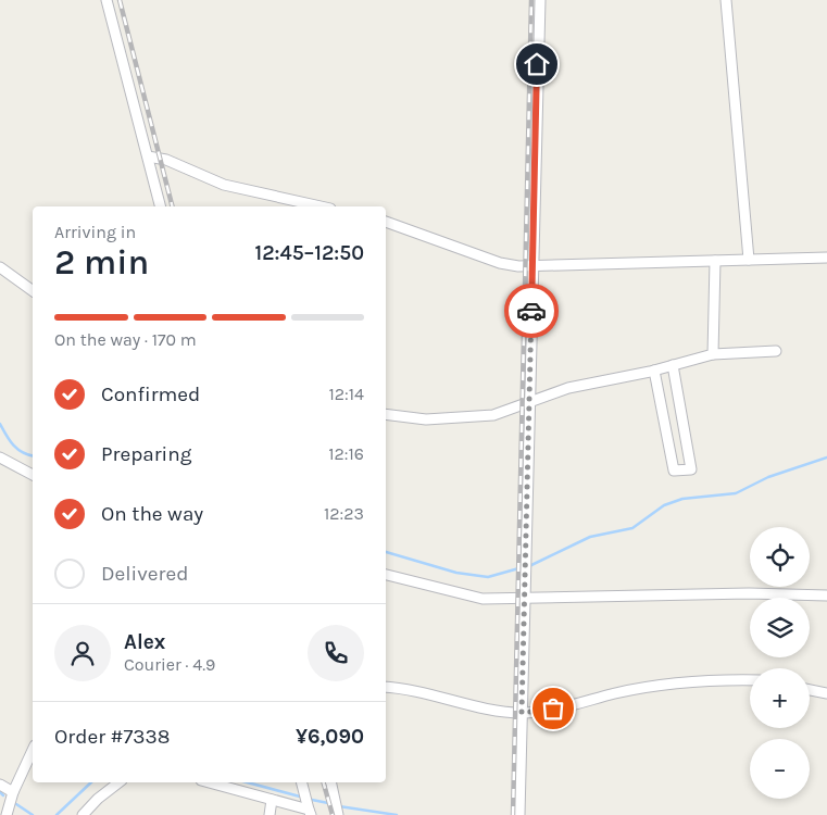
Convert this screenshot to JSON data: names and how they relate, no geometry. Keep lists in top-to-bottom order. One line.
{"page":{"heading":["2 min","Arriving in","12:45–12:50"],"panel":["Alex","Courier · 4.9","Order #7338","¥6,090"],"bar":"On the way · 170 m","list":[["Confirmed","12:14"],["Preparing","12:16"],["On the way","12:23"],"Delivered"],"map_buttons":["+","−"]}}
